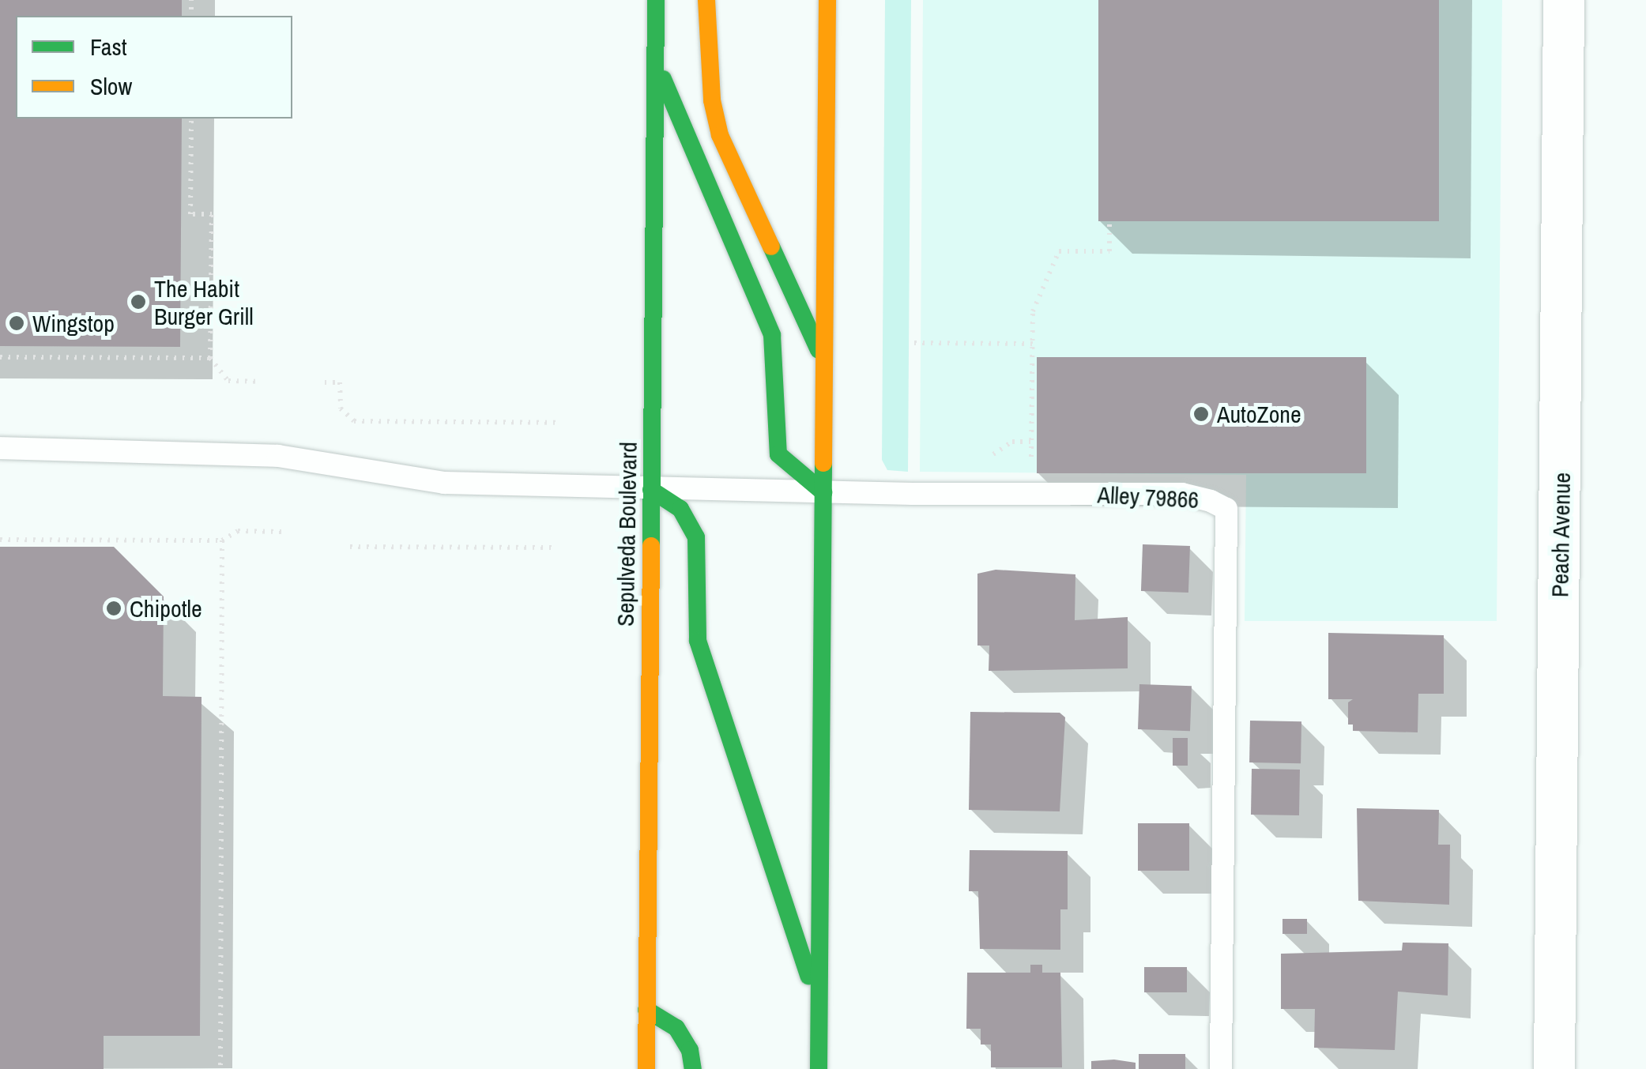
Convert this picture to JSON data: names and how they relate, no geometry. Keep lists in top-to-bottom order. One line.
{"streets":{"main road":["Sepulveda Boulevard"],"street":["Peach Avenue"],"lane":["Alley 79866"]},"crossings":[["Alley 79866","Sepulveda Boulevard"]],"places":["The Habit Burger Grill","Wingstop","AutoZone","Chipotle"],"legend":["Fast","Slow"]}
